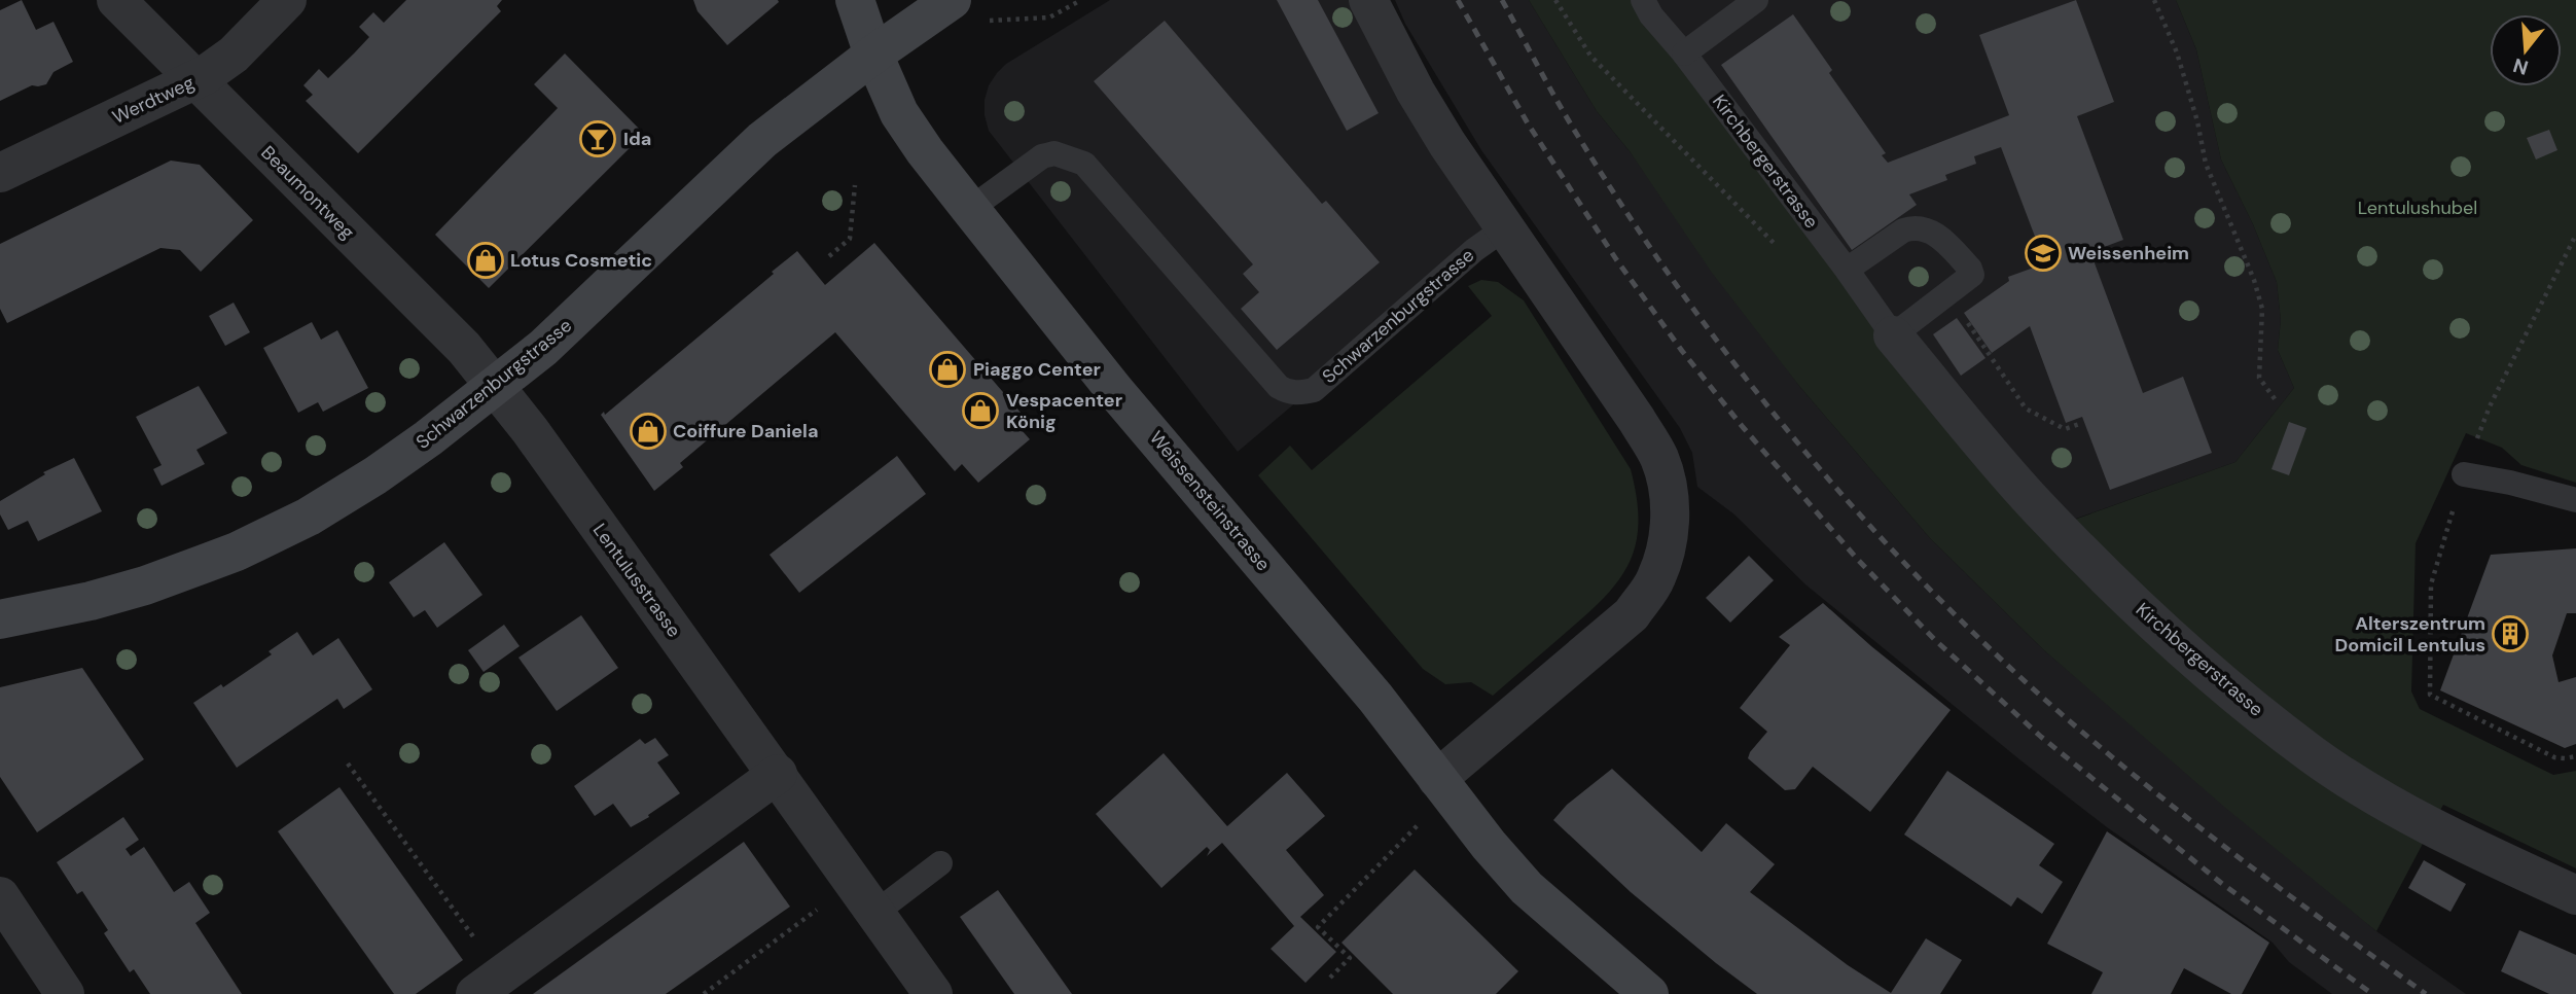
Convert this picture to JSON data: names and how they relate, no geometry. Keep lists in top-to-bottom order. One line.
{"streets":{"main road":["Schwarzenburgstrasse","Weissensteinstrasse"],"street":["Werdtweg","Kirchbergerstrasse","Beaumontweg","Lentulusstrasse"]},"crossings":[["Werdtweg","Beaumontweg"],["Beaumontweg","Schwarzenburgstrasse"],["Beaumontweg","Lentulusstrasse"],["Schwarzenburgstrasse","Weissensteinstrasse"],["Schwarzenburgstrasse","Lentulusstrasse"]],"parks":["Lentulushubel"],"places":{"bar":["Ida"],"school or university":["Weissenheim"],"shop":["Lotus Cosmetic","Piaggo Center","Vespacenter König","Coiffure Daniela"],"building":["Alterszentrum Domicil Lentulus"]},"north":"bottom"}
